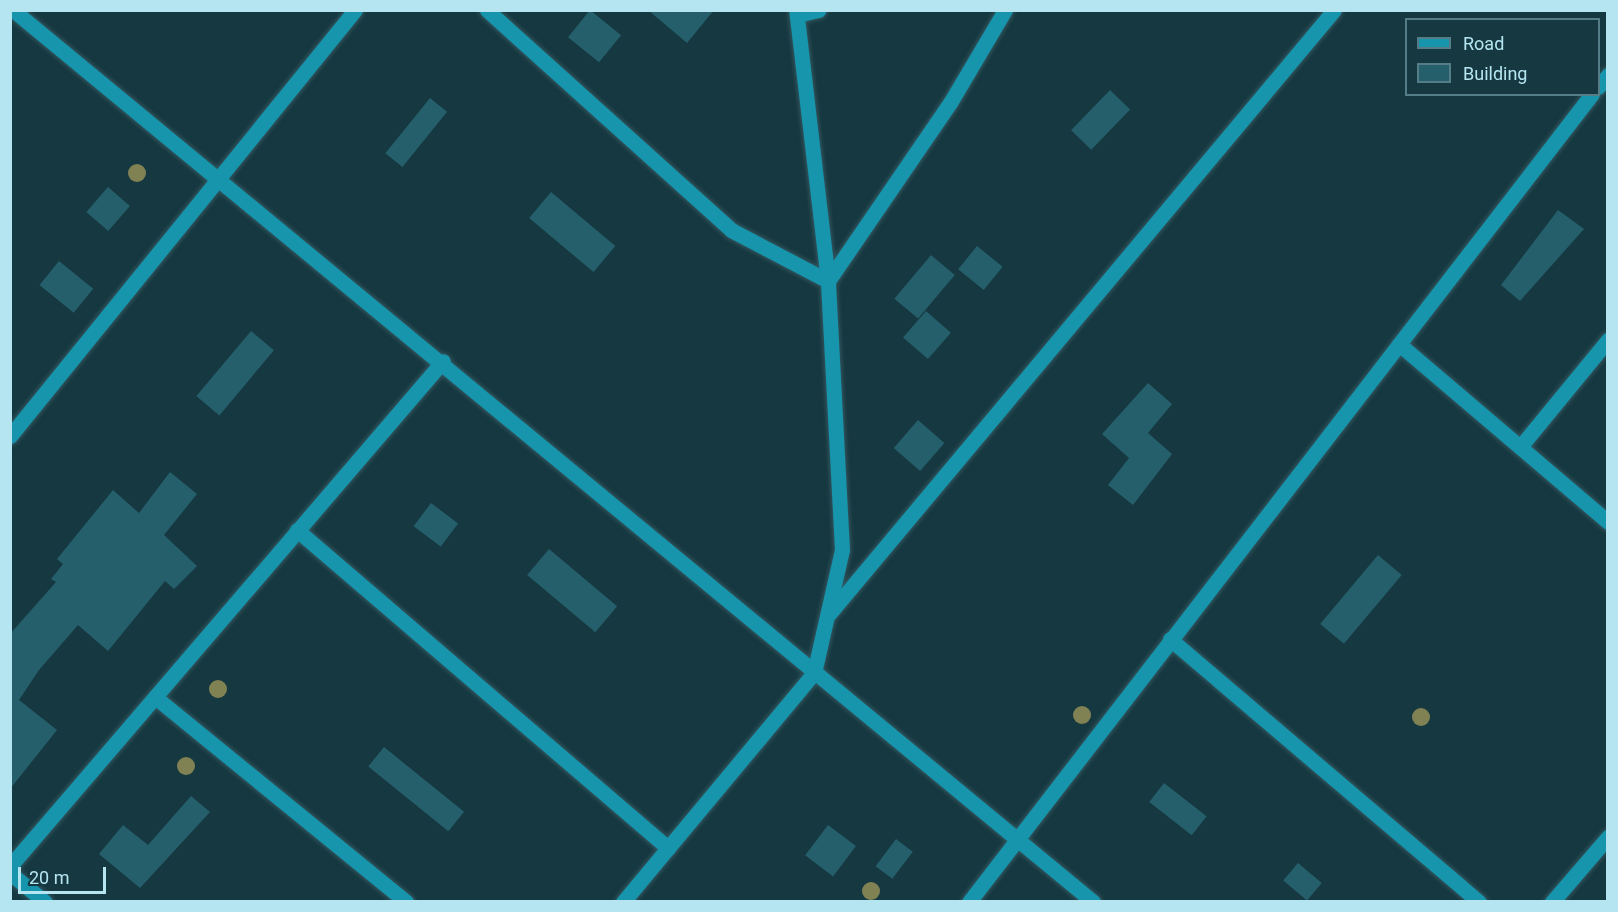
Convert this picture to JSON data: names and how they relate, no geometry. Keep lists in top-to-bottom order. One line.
{"legend":["Road","Building"],"scale_bar":"20 m"}
